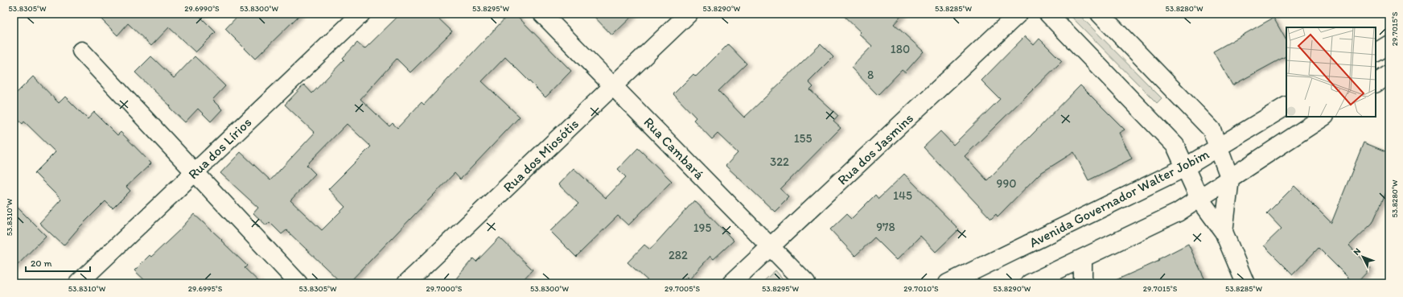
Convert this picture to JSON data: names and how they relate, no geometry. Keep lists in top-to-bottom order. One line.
{"streets":{"street":["Rua dos Lírios","Rua Cambará","Rua dos Jasmins","Rua dos Miosótis","Avenida Governador Walter Jobim"]},"crossings":[["Rua Cambará","Rua dos Jasmins"],["Rua Cambará","Rua dos Miosótis"]],"house_numbers":["180","8","155","322","990","145","978","195","282"],"scale_bar":"20 m","north":"top left","coordinates":["53.8305°W","29.6990°S","53.8300°W","53.8295°W","53.8290°W","53.8285°W","53.8280°W","29.7015°S","53.8310°W","29.6995°S","29.7000°S","29.7005°S","29.7010°S"]}
